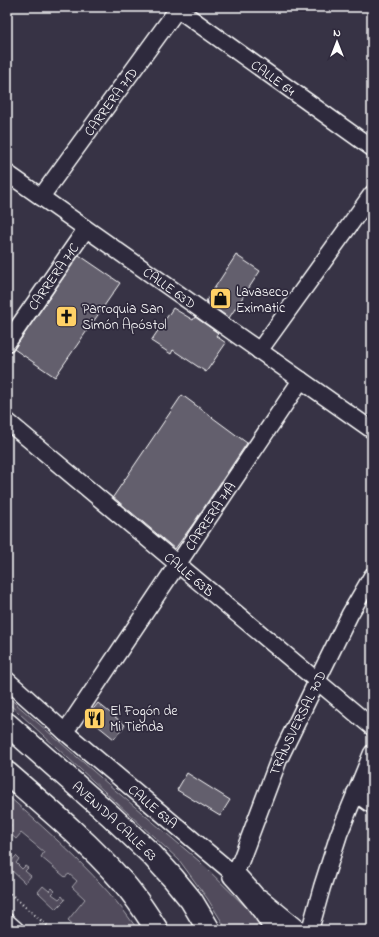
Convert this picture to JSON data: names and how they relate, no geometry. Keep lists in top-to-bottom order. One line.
{"streets":{"main road":["AVENIDA CALLE 63"],"street":["CALLE 64","CARRERA 71D","CARRERA 71C","CALLE 63D","CARRERA 71A","CALLE 63B","TRANSVERSAL 70D","CALLE 63A"]},"crossings":[["CALLE 64","CARRERA 71D"],["CARRERA 71D","CALLE 63D"],["CARRERA 71C","CALLE 63D"],["CALLE 63D","CARRERA 71A"],["CARRERA 71A","CALLE 63B"],["CARRERA 71A","CALLE 63A"],["CALLE 63B","TRANSVERSAL 70D"],["TRANSVERSAL 70D","CALLE 63A"]],"places":{"shop":["Lavaseco Eximatic"],"church":["Parroquia San Simón Apóstol"],"restaurant":["El Fogón de Mi Tienda"]},"north":"top"}
